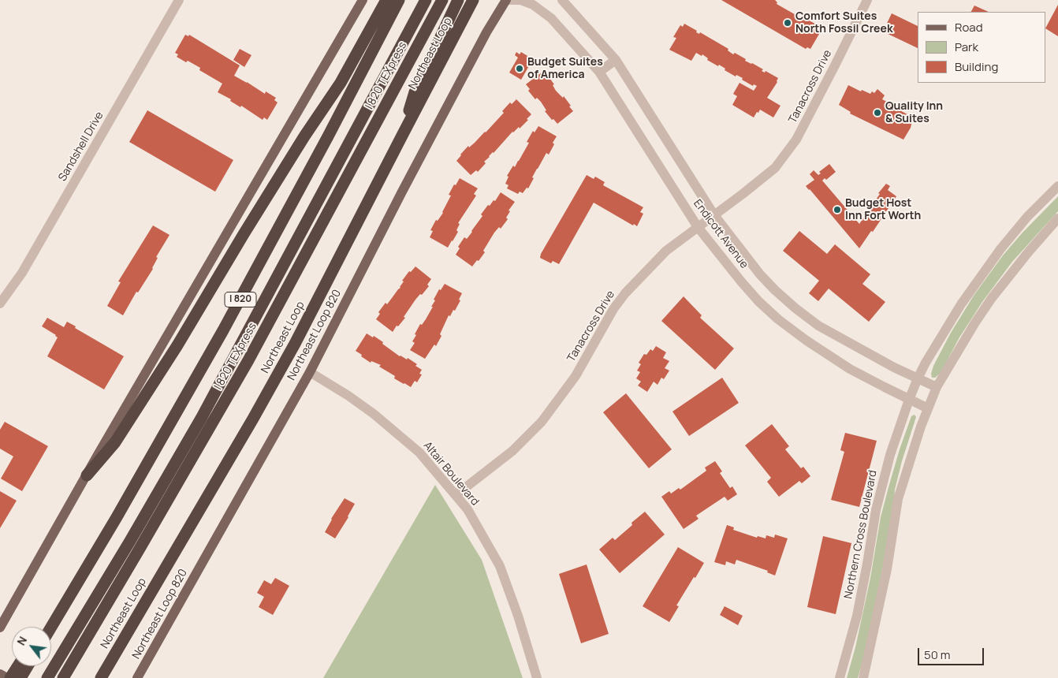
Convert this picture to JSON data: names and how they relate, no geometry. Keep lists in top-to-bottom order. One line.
{"streets":{"highway":["Northeast Loop","I 820 TEXpress","I 820"],"main road":["Northeast Loop 820"],"street":["Tanacross Drive","Sandshell Drive","Endicott Avenue","Altair Boulevard","Northern Cross Boulevard"]},"crossings":[["Tanacross Drive","Endicott Avenue"],["Tanacross Drive","Altair Boulevard"],["Endicott Avenue","Northeast Loop 820"],["Endicott Avenue","Northern Cross Boulevard"],["Northeast Loop 820","Altair Boulevard"]],"places":["Comfort Suites North Fossil Creek","Budget Suites of America","Quality Inn & Suites","Budget Host Inn Fort Worth"],"legend":["Road","Park","Building"],"scale_bar":"50 m","north":"top left"}
